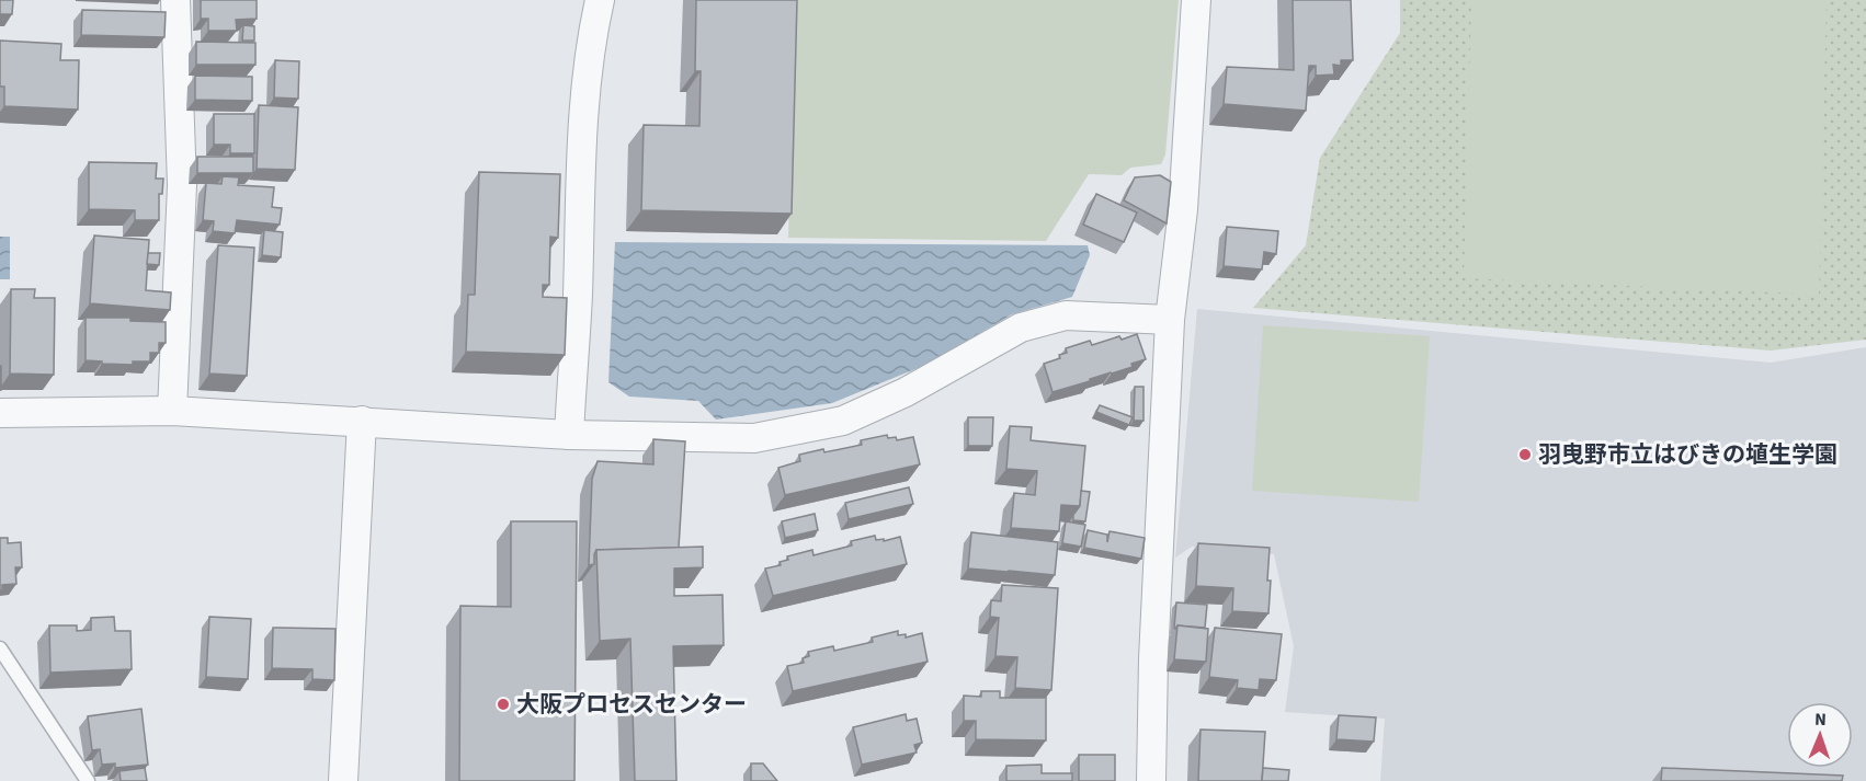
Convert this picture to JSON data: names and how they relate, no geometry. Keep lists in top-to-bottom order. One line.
{"places":["羽曳野市立はびきの埴生学園","大阪プロセスセンター"],"north":"top"}
